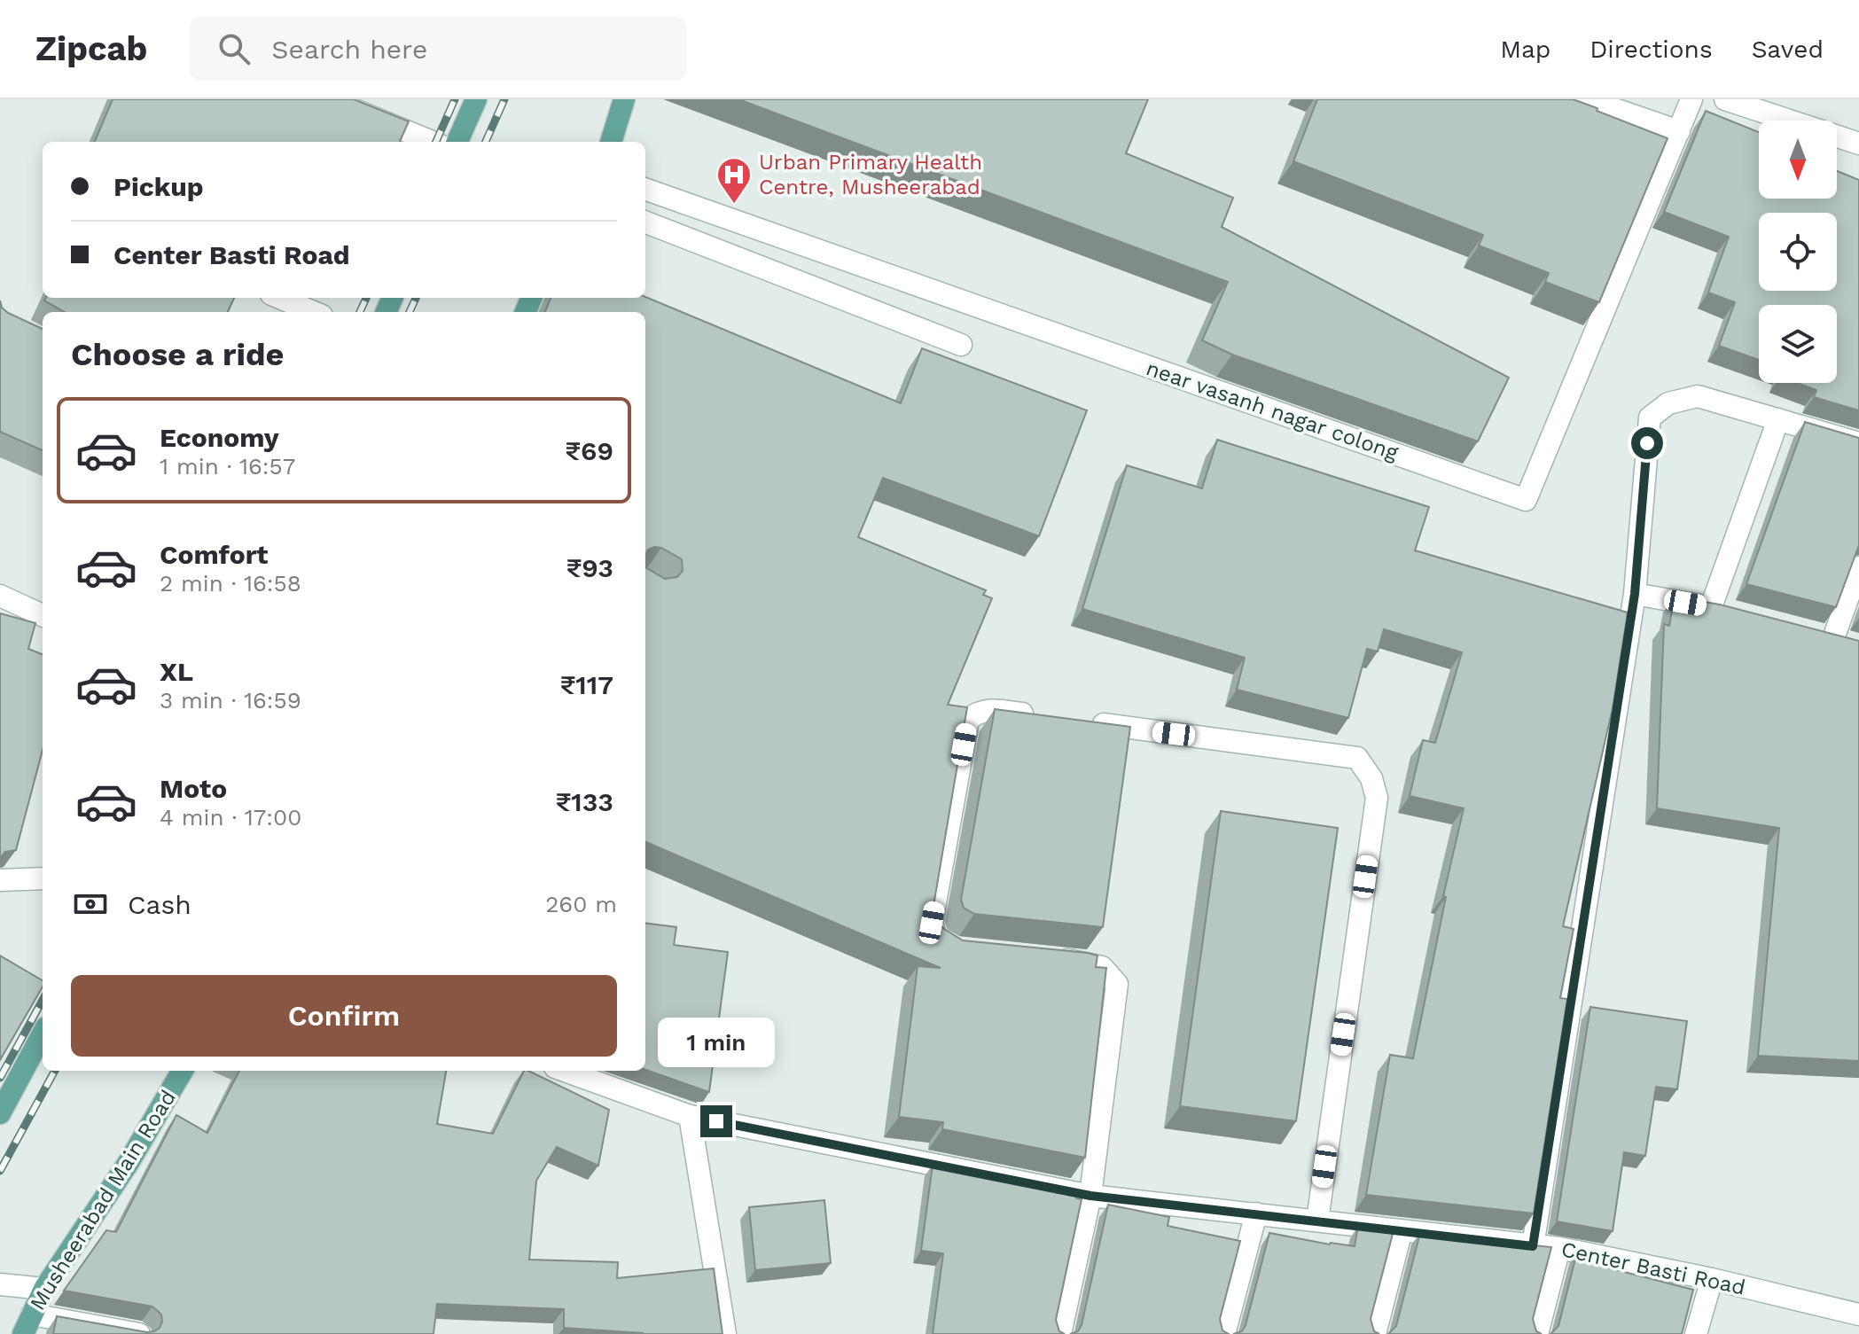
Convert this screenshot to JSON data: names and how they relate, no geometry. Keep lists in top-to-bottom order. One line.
{"streets":{"main road":["Musheerabad Main Road"],"street":["near vasanh nagar colong","Center Basti Road"]},"places":{"hospital":["Urban Primary Health Centre, Musheerabad"]},"north":"bottom","page":{"header":"Zipcab","search":"Search here","nav":["Map","Directions","Saved"],"banner":["Pickup","Center Basti Road"],"heading":"Choose a ride","list":[{"name":"Economy","note":"1 min · 16:57","value":"₹69"},{"name":"Comfort","note":"2 min · 16:58","value":"₹93"},{"name":"XL","note":"3 min · 16:59","value":"₹117"},{"name":"Moto","note":"4 min · 17:00","value":"₹133"}],"pay":["Cash","260 m"],"buttons":"Confirm","bubble":"1 min"}}
